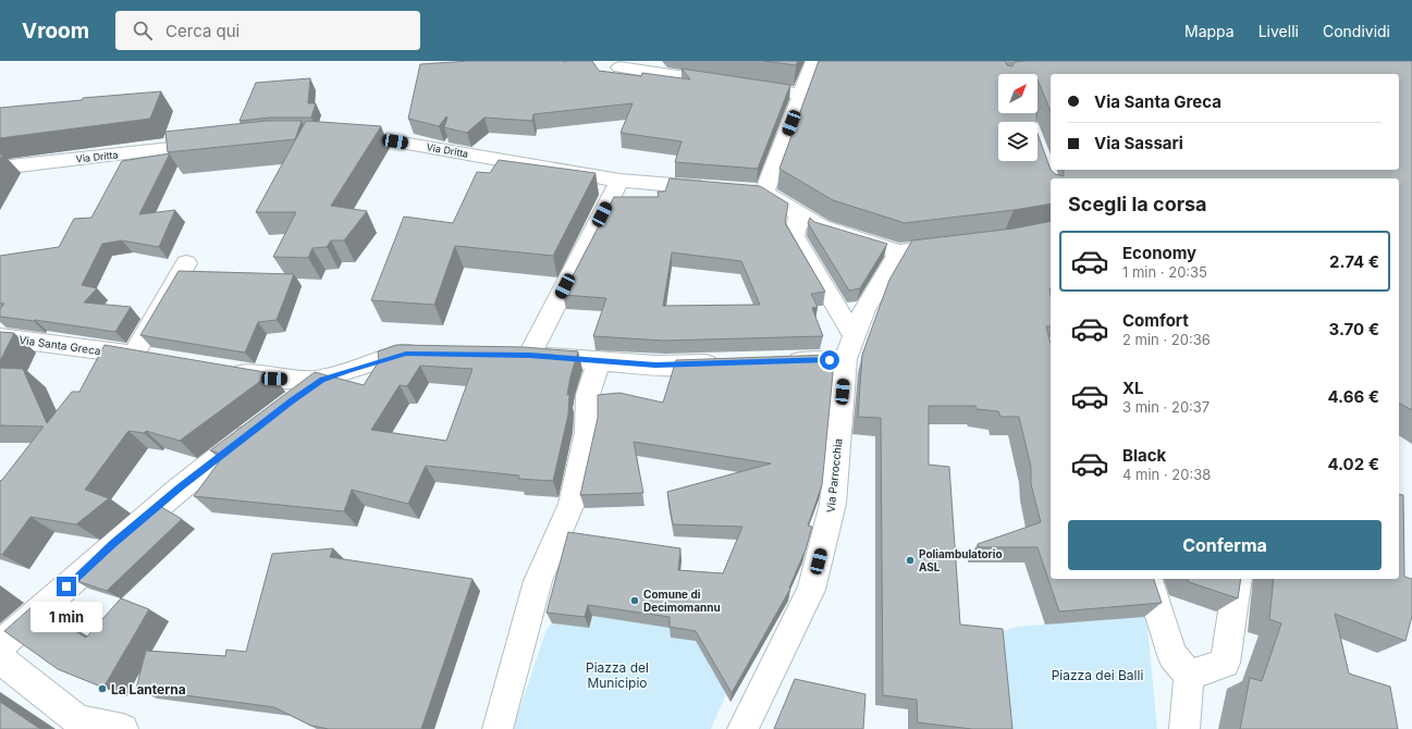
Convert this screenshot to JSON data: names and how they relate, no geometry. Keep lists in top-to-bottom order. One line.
{"streets":{"street":["Via Dritta","Via Santa Greca","Via Parrocchia"]},"parks":["Piazza del Municipio","Piazza dei Balli"],"places":["Poliambulatorio ASL","Comune di Decimomannu","La Lanterna"],"north":"top right","page":{"header":"Vroom","search":"Cerca qui","nav":["Mappa","Livelli","Condividi"],"banner":["Via Santa Greca","Via Sassari"],"heading":"Scegli la corsa","list":[{"name":"Economy","note":"1 min · 20:35","value":"2.74 €"},{"name":"Comfort","note":"2 min · 20:36","value":"3.70 €"},{"name":"XL","note":"3 min · 20:37","value":"4.66 €"},{"name":"Black","note":"4 min · 20:38","value":"4.02 €"}],"buttons":"Conferma","bubble":"1 min"}}
